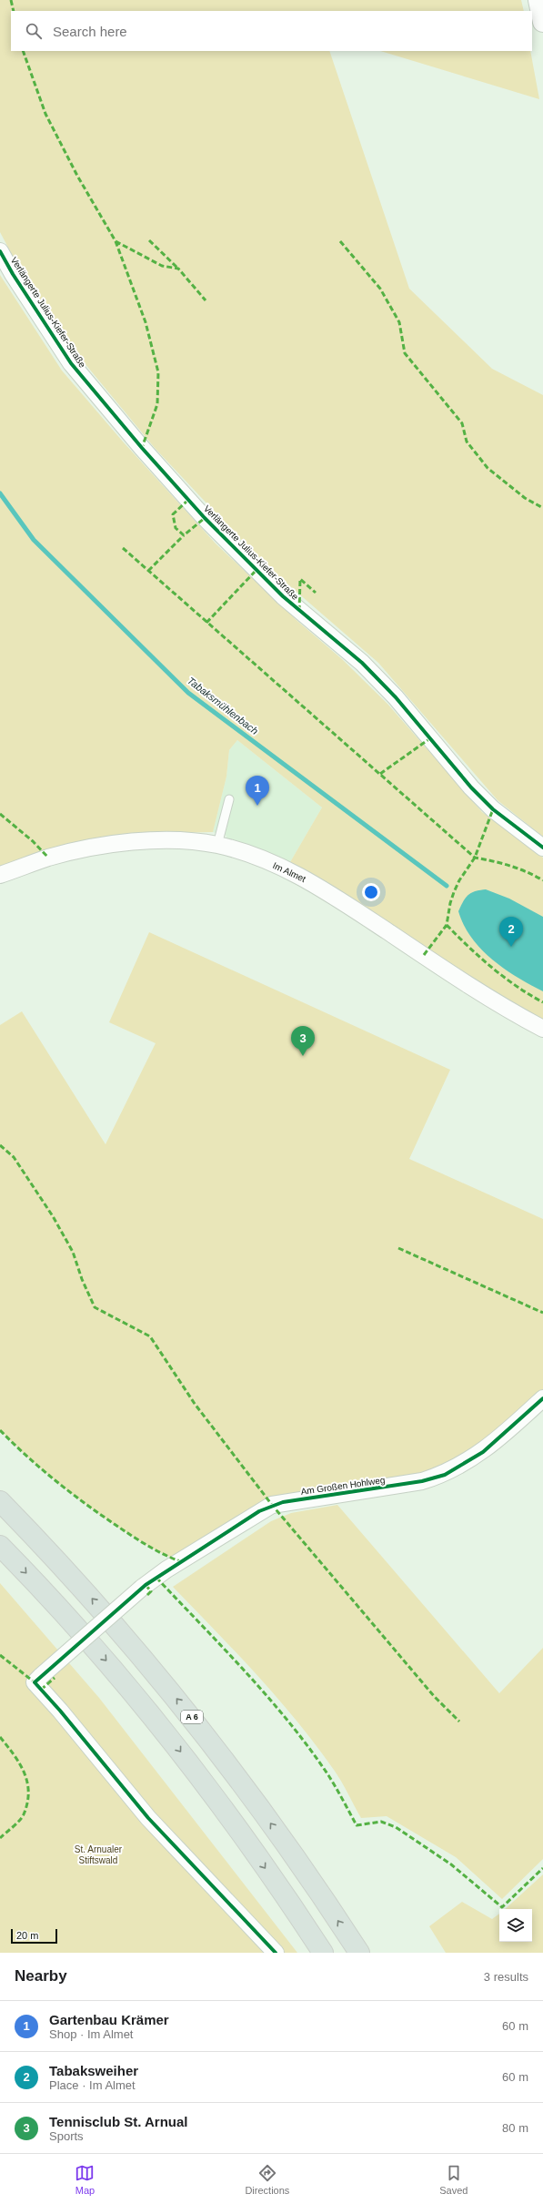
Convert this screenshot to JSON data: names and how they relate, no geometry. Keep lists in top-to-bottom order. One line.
{"streets":{"highway":["A 6"],"street":["Verlängerte Julius-Kiefer-Straße","Im Almet","Am Großen Hohlweg"]},"water":["Tabaksmühlenbach"],"parks":["St. Arnualer Stiftswald"],"scale_bar":"20 m","page":{"search":"Search here","pins":["1","2","3"],"scale":"20 m","heading":["Nearby","3 results"],"list":[{"mark":"1","name":"Gartenbau Krämer","note":"Shop · Im Almet","value":"60 m"},{"mark":"2","name":"Tabaksweiher","note":"Place · Im Almet","value":"60 m"},{"mark":"3","name":"Tennisclub St. Arnual","note":"Sports","value":"80 m"}],"nav":["Map","Directions","Saved"]}}
